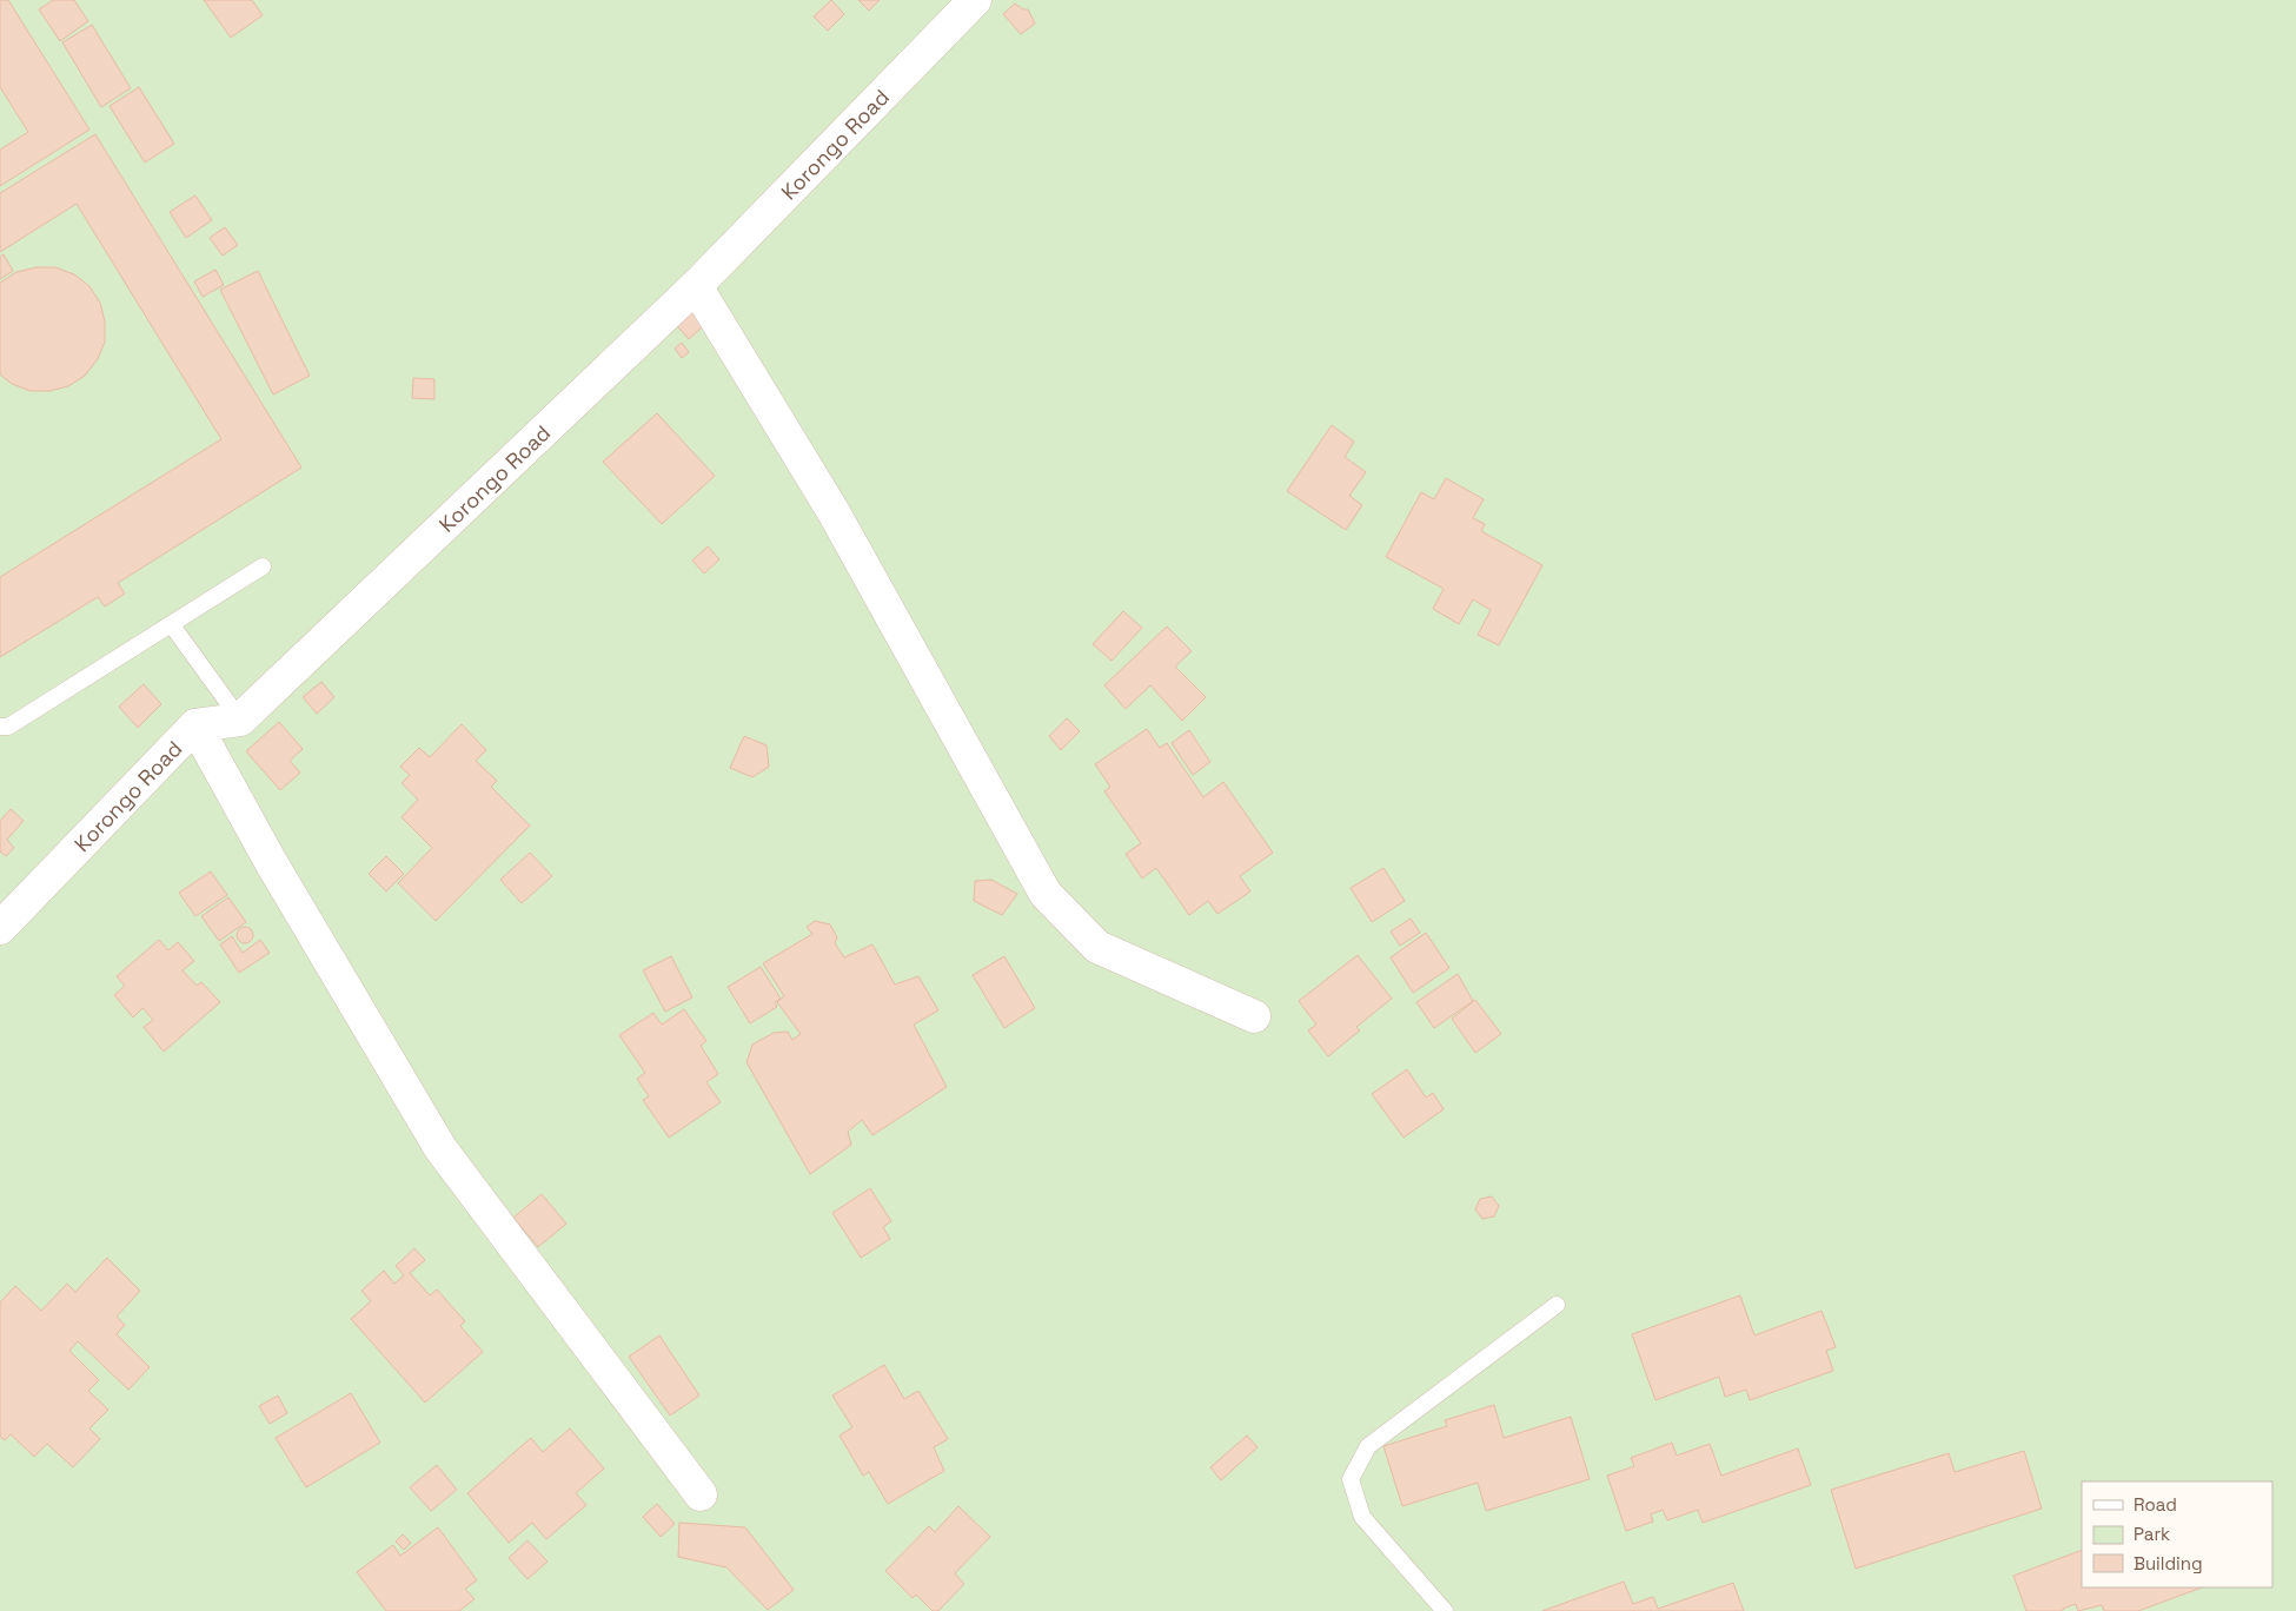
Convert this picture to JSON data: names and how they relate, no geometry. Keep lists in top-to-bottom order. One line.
{"streets":{"street":["Korongo Road"]},"legend":["Road","Park","Building"]}
